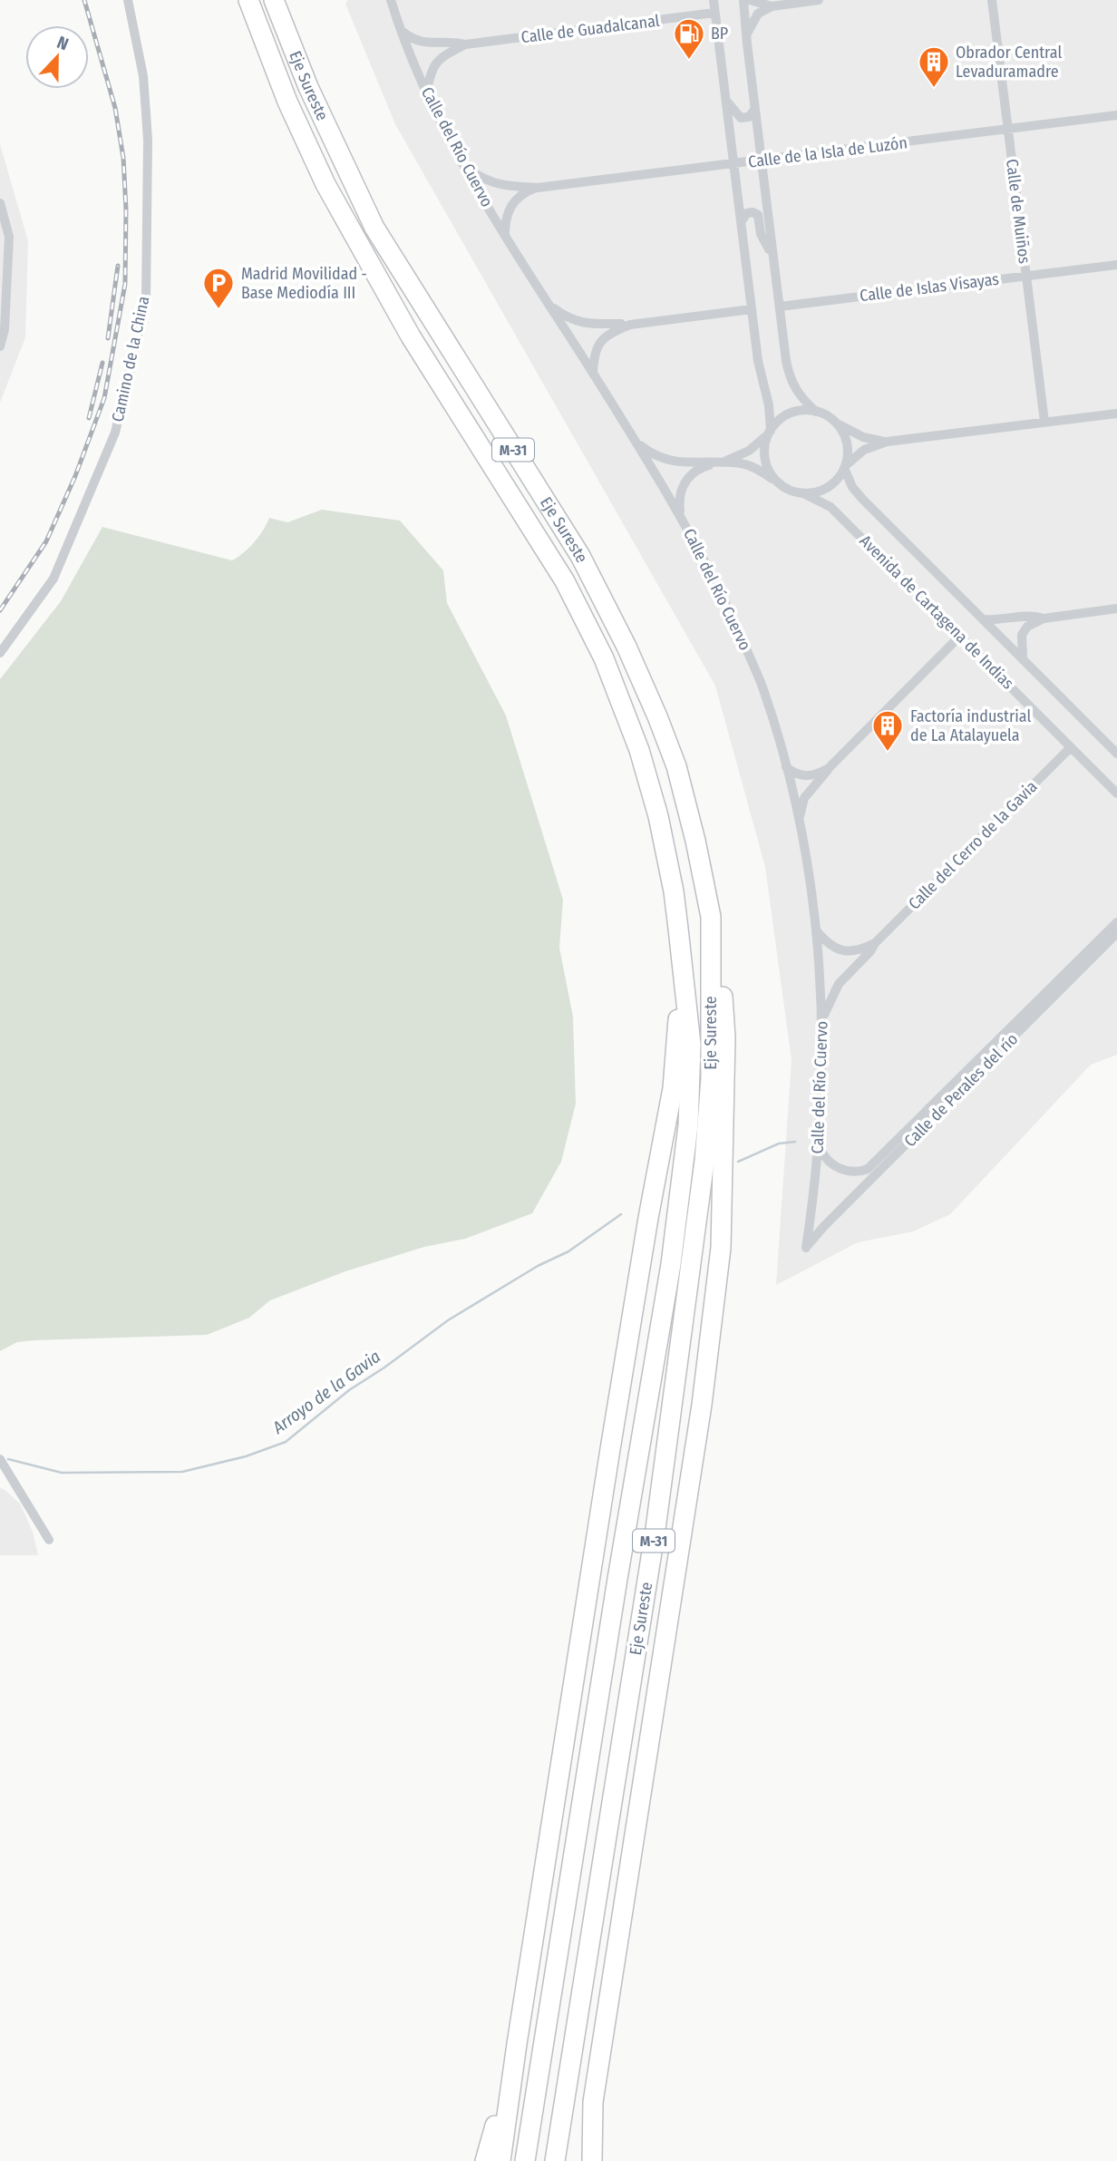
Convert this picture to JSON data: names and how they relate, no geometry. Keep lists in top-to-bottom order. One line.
{"streets":{"highway":["Eje Sureste","M-31"],"street":["Calle de Guadalcanal","Calle del Río Cuervo","Calle de la Isla de Luzón","Calle de Muiños","Calle de Islas Visayas","Camino de la China","Avenida de Cartagena de Indias","Calle del Cerro de la Gavia","Calle de Perales del río"]},"crossings":[["Calle de Guadalcanal","Calle del Río Cuervo"],["Calle del Río Cuervo","Calle de la Isla de Luzón"],["Calle del Río Cuervo","Calle del Cerro de la Gavia"],["Calle del Río Cuervo","Calle de Perales del río"],["Calle de la Isla de Luzón","Calle de Muiños"],["Calle de Muiños","Calle de Islas Visayas"],["Avenida de Cartagena de Indias","Calle del Cerro de la Gavia"]],"water":["Arroyo de la Gavia"],"places":{"fuel station":["BP"],"building":["Obrador Central Levaduramadre","Factoría industrial de La Atalayuela"],"parking":["Madrid Movilidad - Base Mediodía III"]},"north":"top"}
